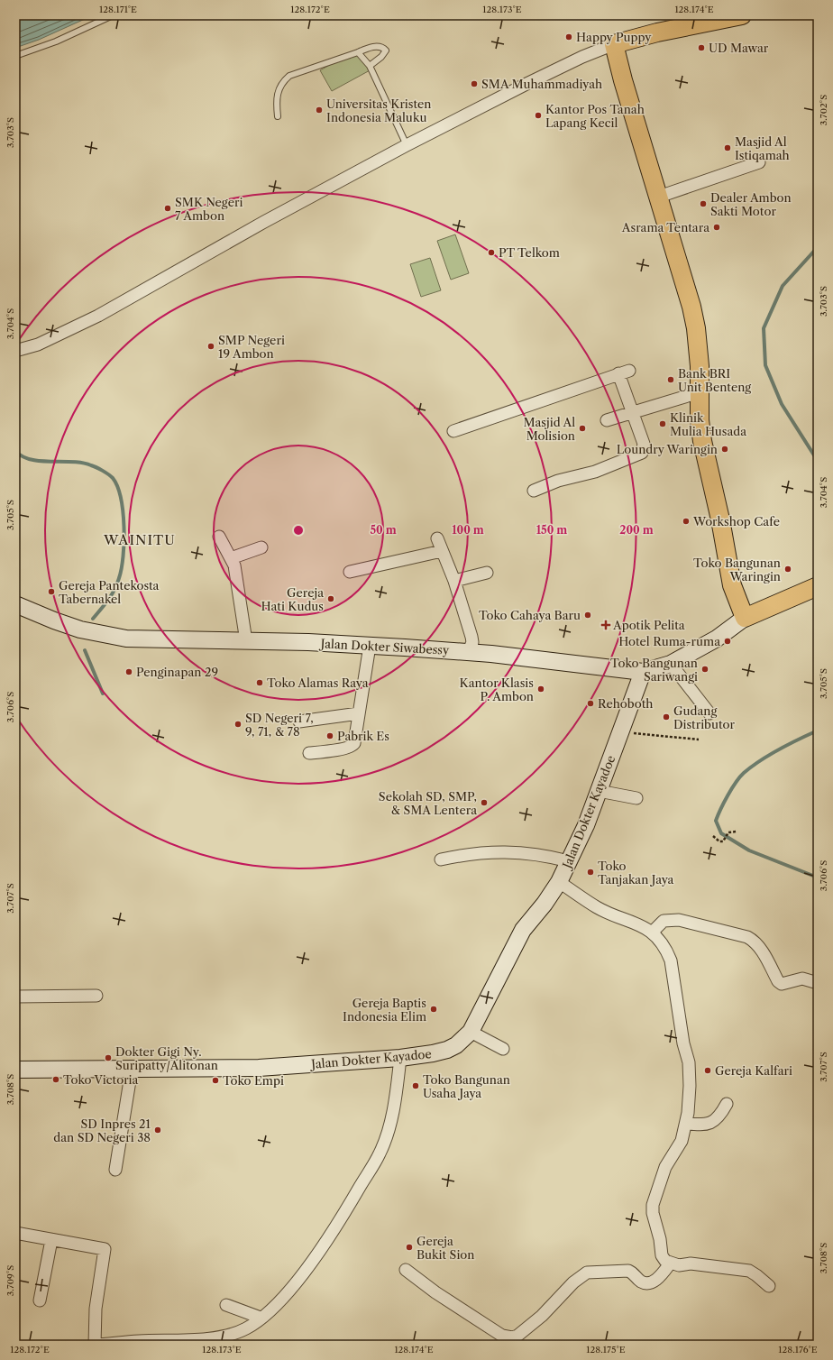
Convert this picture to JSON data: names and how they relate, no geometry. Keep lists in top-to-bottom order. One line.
{"streets":{"street":["Jalan Dokter Siwabessy","Jalan Dokter Kayadoe"]},"crossings":[["Jalan Dokter Siwabessy","Jalan Dokter Kayadoe"]],"districts":["WAINITU"],"places":{"other":["Happy Puppy","UD Mawar","SMA Muhammadiyah","Universitas Kristen Indonesia Maluku","Kantor Pos Tanah Lapang Kecil","Masjid Al Istiqamah","Dealer Ambon Sakti Motor","SMK Negeri 7 Ambon","Asrama Tentara","PT Telkom","SMP Negeri 19 Ambon","Bank BRI Unit Benteng","Klinik Mulia Husada","Masjid Al Molision","Loundry Waringin","Workshop Cafe","Toko Bangunan Waringin","Gereja Pantekosta Tabernakel","Gereja Hati Kudus","Toko Cahaya Baru","Hotel Ruma-ruma","Toko Bangunan Sariwangi","Penginapan 29","Toko Alamas Raya","Kantor Klasis P. Ambon","Rehoboth","Gudang Distributor","SD Negeri 7, 9, 71, & 78","Pabrik Es","Sekolah SD, SMP, & SMA Lentera","Toko Tanjakan Jaya","Gereja Baptis Indonesia Elim","Dokter Gigi Ny. Suripatty/Alitonan","Gereja Kalfari","Toko Victoria","Toko Empi","Toko Bangunan Usaha Jaya","SD Inpres 21 dan SD Negeri 38","Gereja Bukit Sion"],"health":["Apotik Pelita"]},"coordinates":["128.171°E","128.172°E","128.173°E","128.174°E","3.702°S","3.703°S","3.704°S","3.705°S","3.706°S","3.707°S","3.708°S","3.709°S","128.175°E","128.176°E"],"rings":["50 m","100 m","150 m","200 m"]}
